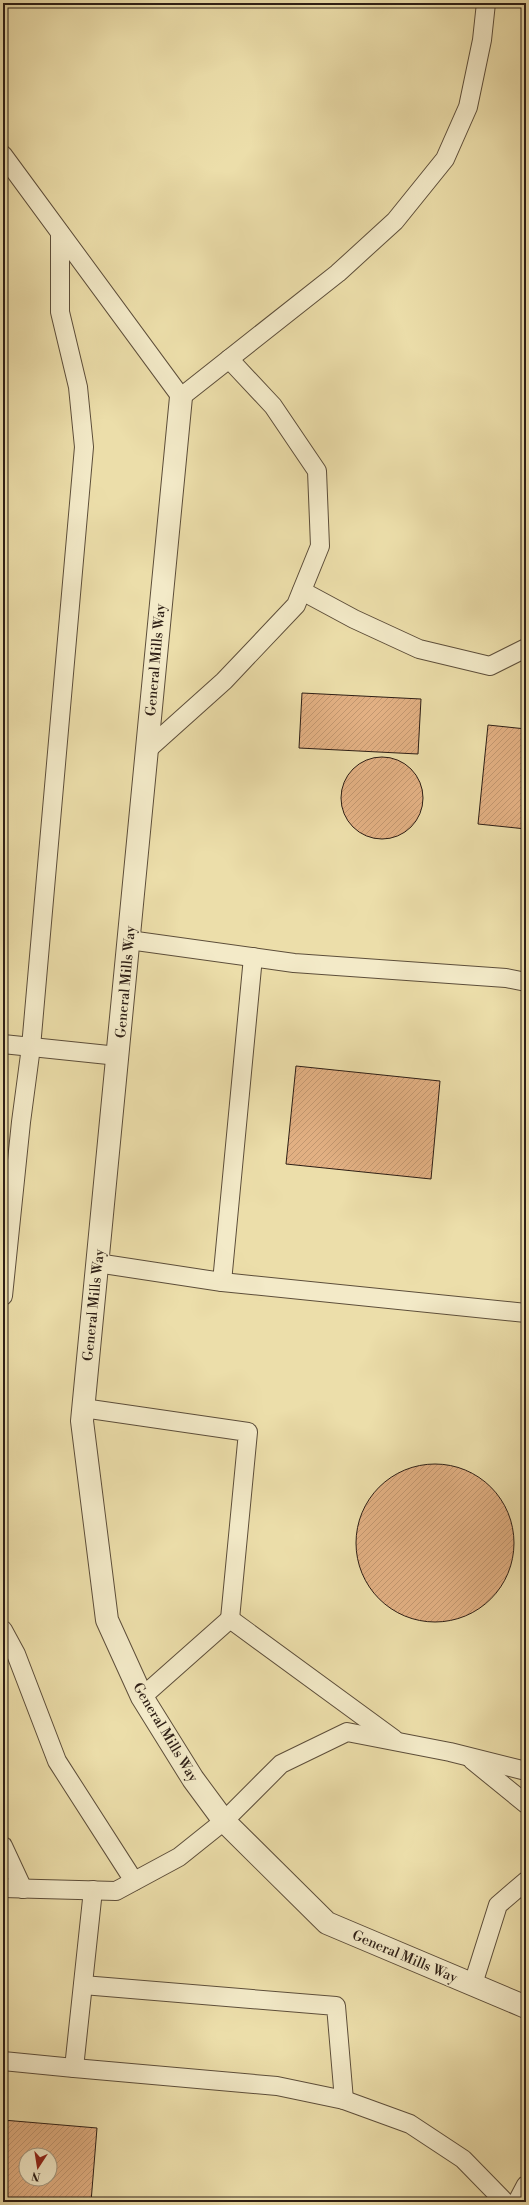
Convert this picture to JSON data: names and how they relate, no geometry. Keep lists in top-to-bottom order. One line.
{"streets":{"street":["General Mills Way"]},"north":"bottom"}
